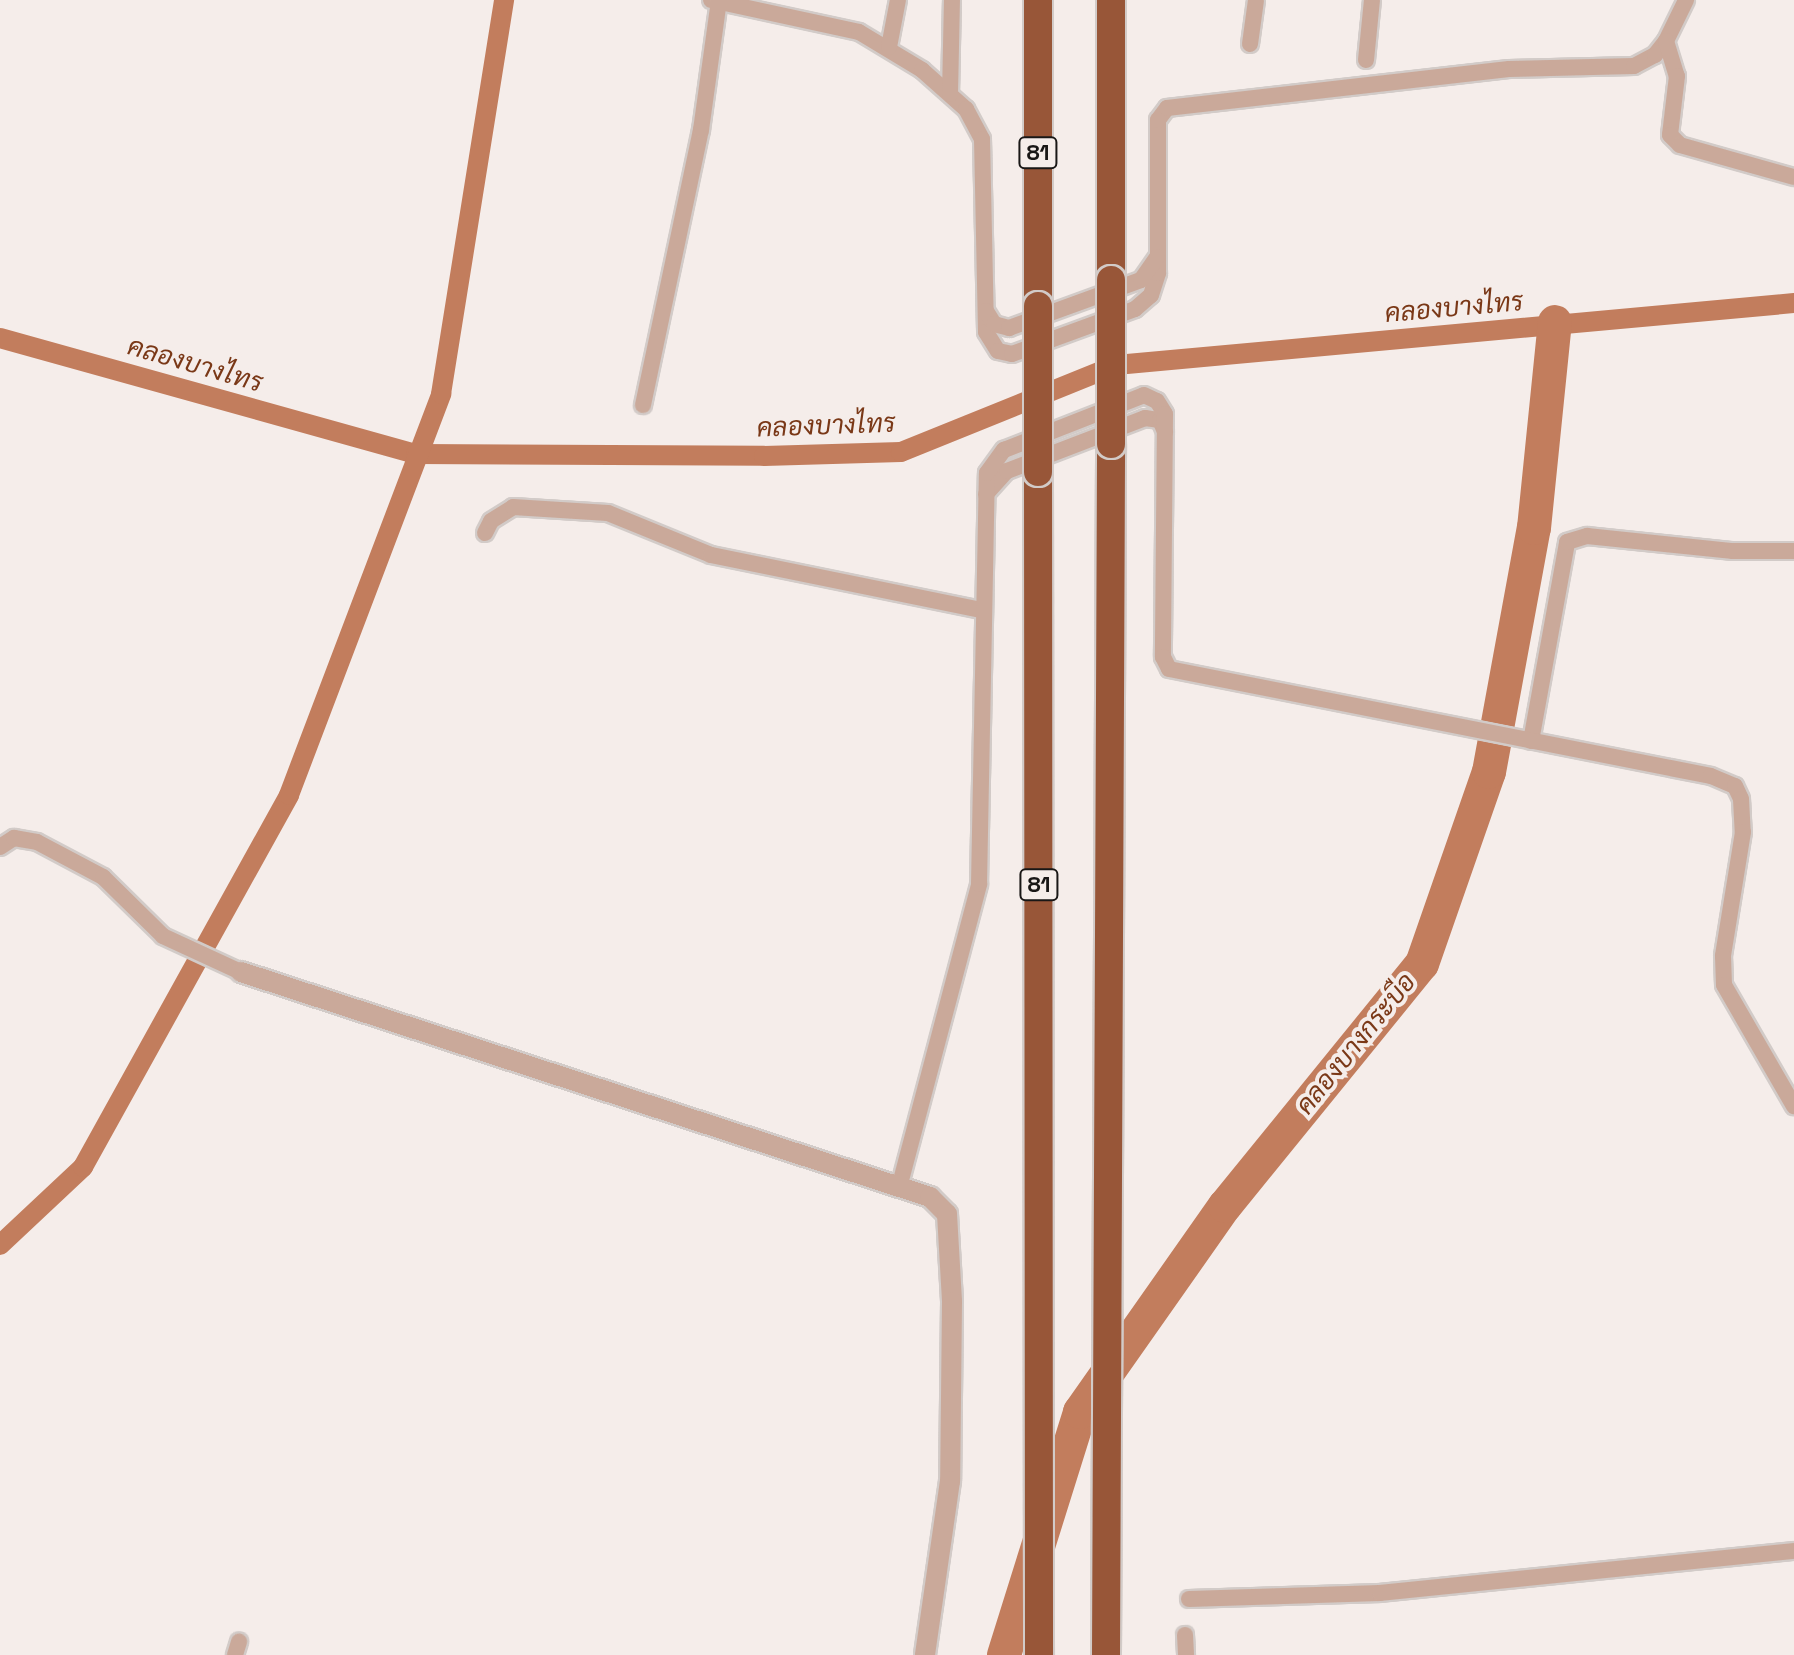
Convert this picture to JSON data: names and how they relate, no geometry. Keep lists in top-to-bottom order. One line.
{"streets":{"highway":["81"]},"water":["คลองบางไทร","คลองบางกระบือ"]}
